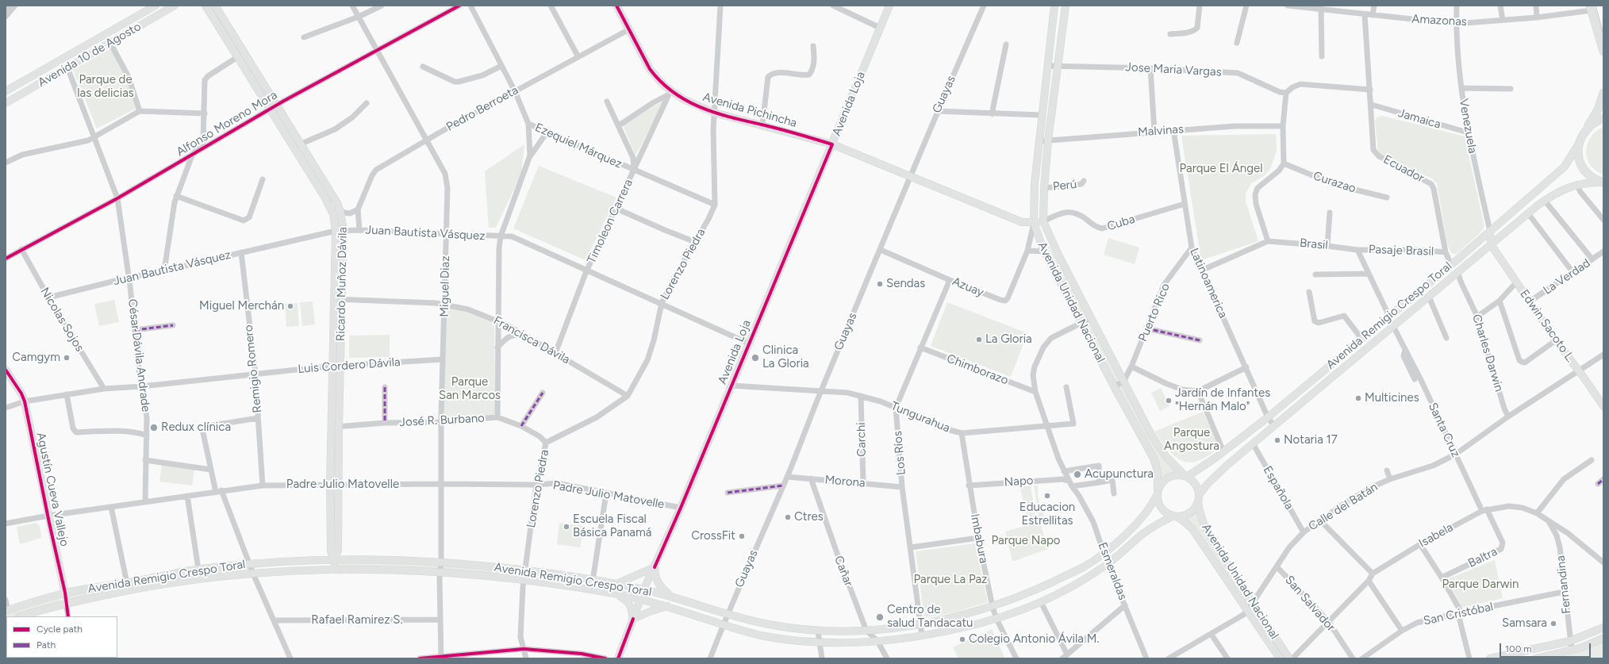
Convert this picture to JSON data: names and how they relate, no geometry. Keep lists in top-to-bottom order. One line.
{"streets":{"main road":["Avenida 10 de Agosto","Avenida Loja","Avenida Pichincha","Venezuela","Ricardo Muñoz Dávila","Avenida Unidad Nacional","Avenida Remigio Crespo Toral","Edwin Sacoto L.","Agustín Cueva Vallejo"],"street":["Amazonas","Jose Maria Vargas","Guayas","Pedro Berroeta","Jamaica","Alfonso Moreno Mora","Malvinas","Ezequiel Márquez","Ecuador","Curazao","Perú","Timoleon Carrera","Cuba","Juan Bautista Vásquez","Brasil","Pasaje Brasil","Lorenzo Piedra","La Verdad","Latinoamerica","Miguel Diaz","Azuay","Puerto Rico","Nicolas Sojos","Francisca Dávila","Charles Darwin","César Dávila Andrade","Luis Cordero Dávila","Remigio Romero","Chimborazo","Tungurahua","José R. Burbano","Santa Cruz","Carchi","Los Ríos","Morona","Napo","Padre Julio Matovelle","Española","Calle del Batán","Isabela","Imbabura","Baltra","Cañar","Esmeraldas","Fernandina","San Salvador","San Cristóbal","Rafael Ramirez S."]},"crossings":[["Amazonas","Venezuela"],["Amazonas","Ecuador"],["Avenida 10 de Agosto","César Dávila Andrade"],["Jose Maria Vargas","Avenida Unidad Nacional"],["Guayas","Avenida Pichincha"],["Guayas","Azuay"],["Guayas","Avenida Remigio Crespo Toral"],["Guayas","Tungurahua"],["Guayas","Morona"],["Avenida Loja","Avenida Pichincha"],["Avenida Loja","Juan Bautista Vásquez"],["Avenida Loja","Avenida Remigio Crespo Toral"],["Avenida Loja","Tungurahua"],["Avenida Loja","Padre Julio Matovelle"],["Pedro Berroeta","Avenida Pichincha"],["Pedro Berroeta","Ezequiel Márquez"],["Pedro Berroeta","Juan Bautista Vásquez"],["Pedro Berroeta","Miguel Diaz"],["Avenida Pichincha","Timoleon Carrera"],["Avenida Pichincha","Cuba"],["Avenida Pichincha","Lorenzo Piedra"],["Avenida Pichincha","Azuay"],["Avenida Pichincha","Avenida Unidad Nacional"],["Jamaica","Venezuela"],["Jamaica","Ecuador"],["Alfonso Moreno Mora","Ricardo Muñoz Dávila"],["Alfonso Moreno Mora","Miguel Diaz"],["Alfonso Moreno Mora","Nicolas Sojos"],["Alfonso Moreno Mora","César Dávila Andrade"],["Venezuela","Avenida Remigio Crespo Toral"],["Venezuela","Edwin Sacoto L."],["Malvinas","Latinoamerica"],["Malvinas","Avenida Unidad Nacional"],["Ezequiel Márquez","Timoleon Carrera"],["Ezequiel Márquez","Lorenzo Piedra"],["Ecuador","Pasaje Brasil"],["Ecuador","Avenida Remigio Crespo Toral"],["Perú","Avenida Unidad Nacional"],["Timoleon Carrera","Juan Bautista Vásquez"],["Timoleon Carrera","Francisca Dávila"],["Cuba","Latinoamerica"],["Cuba","Avenida Unidad Nacional"],["Juan Bautista Vásquez","Lorenzo Piedra"],["Juan Bautista Vásquez","Ricardo Muñoz Dávila"],["Juan Bautista Vásquez","Miguel Diaz"],["Juan Bautista Vásquez","Nicolas Sojos"],["Juan Bautista Vásquez","César Dávila Andrade"],["Juan Bautista Vásquez","Remigio Romero"],["Brasil","Pasaje Brasil"],["Brasil","Latinoamerica"],["Lorenzo Piedra","Avenida Remigio Crespo Toral"],["Lorenzo Piedra","Francisca Dávila"],["Lorenzo Piedra","José R. Burbano"],["Lorenzo Piedra","Padre Julio Matovelle"],["La Verdad","Edwin Sacoto L."],["Latinoamerica","Puerto Rico"],["Latinoamerica","Avenida Remigio Crespo Toral"],["Ricardo Muñoz Dávila","Avenida Remigio Crespo Toral"],["Ricardo Muñoz Dávila","Francisca Dávila"],["Ricardo Muñoz Dávila","Luis Cordero Dávila"],["Ricardo Muñoz Dávila","José R. Burbano"],["Ricardo Muñoz Dávila","Padre Julio Matovelle"],["Miguel Diaz","Avenida Remigio Crespo Toral"],["Miguel Diaz","Francisca Dávila"],["Miguel Diaz","Luis Cordero Dávila"],["Miguel Diaz","José R. Burbano"],["Miguel Diaz","Padre Julio Matovelle"],["Miguel Diaz","Rafael Ramirez S."],["Azuay","Avenida Unidad Nacional"],["Azuay","Los Ríos"],["Avenida Unidad Nacional","Puerto Rico"],["Avenida Unidad Nacional","Avenida Remigio Crespo Toral"],["Avenida Unidad Nacional","Calle del Batán"],["Avenida Unidad Nacional","Esmeraldas"],["Avenida Remigio Crespo Toral","Edwin Sacoto L."],["Avenida Remigio Crespo Toral","Charles Darwin"],["Avenida Remigio Crespo Toral","Santa Cruz"],["Avenida Remigio Crespo Toral","Los Ríos"],["Avenida Remigio Crespo Toral","Española"],["Avenida Remigio Crespo Toral","Agustín Cueva Vallejo"],["Avenida Remigio Crespo Toral","Imbabura"],["Avenida Remigio Crespo Toral","Cañar"],["Avenida Remigio Crespo Toral","Esmeraldas"],["Nicolas Sojos","Luis Cordero Dávila"],["Edwin Sacoto L.","Calle del Batán"],["Charles Darwin","Calle del Batán"],["César Dávila Andrade","Luis Cordero Dávila"],["César Dávila Andrade","Padre Julio Matovelle"],["Luis Cordero Dávila","Remigio Romero"],["Luis Cordero Dávila","Agustín Cueva Vallejo"],["Remigio Romero","Padre Julio Matovelle"],["Chimborazo","Los Ríos"],["Chimborazo","Esmeraldas"],["Tungurahua","Carchi"],["Tungurahua","Los Ríos"],["Tungurahua","Imbabura"],["Tungurahua","Esmeraldas"],["Santa Cruz","Calle del Batán"],["Santa Cruz","Isabela"],["Santa Cruz","Baltra"],["Carchi","Morona"],["Los Ríos","Morona"],["Morona","Cañar"],["Napo","Imbabura"],["Napo","Esmeraldas"],["Padre Julio Matovelle","Agustín Cueva Vallejo"],["Española","Calle del Batán"],["Calle del Batán","San Salvador"],["Isabela","Baltra"],["Isabela","Fernandina"],["Isabela","San Salvador"],["Fernandina","San Cristóbal"]],"parks":["Parque de las delicias","Parque El Ángel","Parque San Marcos","Parque Angostura","Parque Napo","Parque La Paz","Parque Darwin"],"places":["Sendas","Miguel Merchán","La Gloria","Camgym","Clinica La Gloria","Multicines","Jardín de Infantes \"Hernán Malo\"","Redux clínica","Notaria 17","Acupunctura","Educacion Estrellitas","Ctres","Escuela Fiscal Básica Panamá","CrossFit","Centro de salud Tandacatu","Samsara","Colegio Antonio Ávila M."],"legend":["Cycle path","Path"],"scale_bar":"100 m"}
